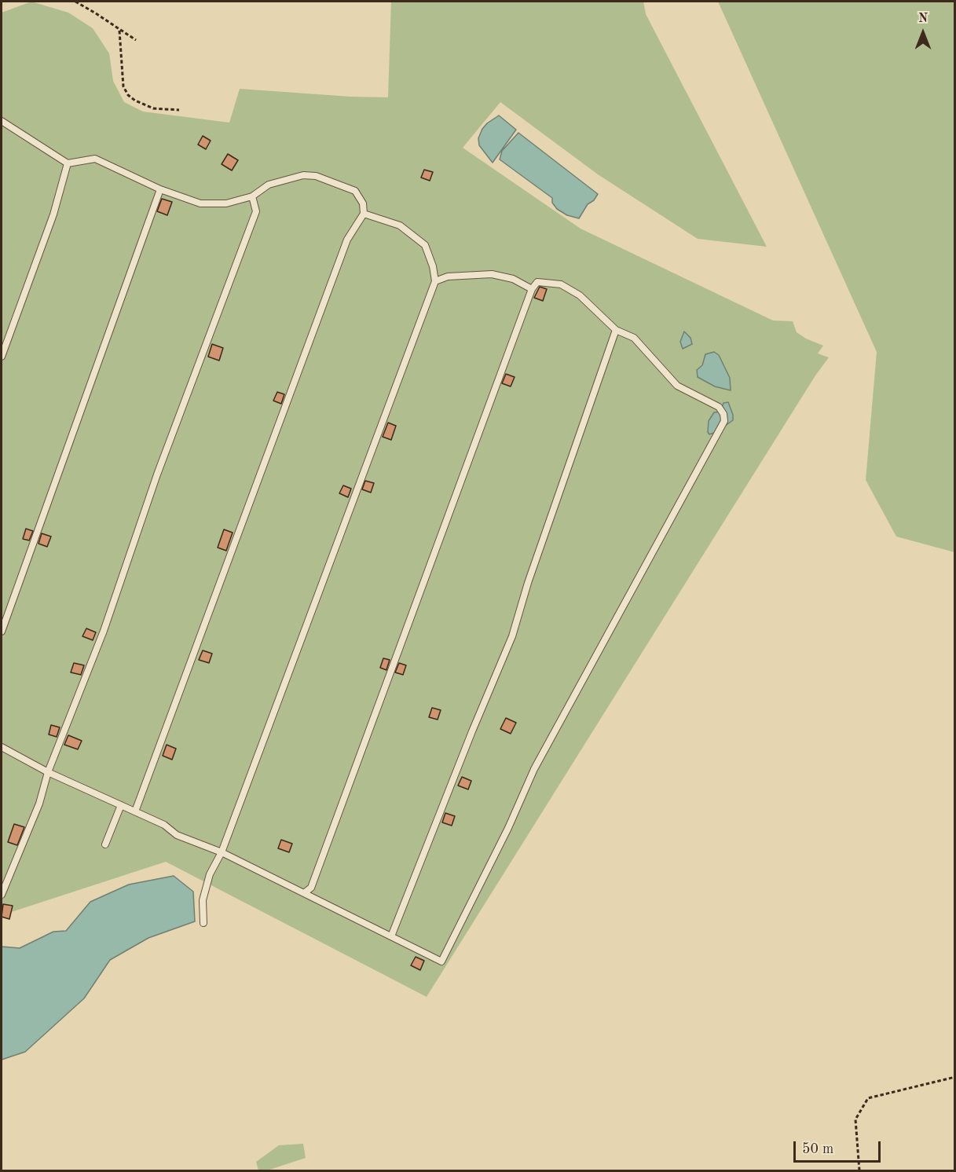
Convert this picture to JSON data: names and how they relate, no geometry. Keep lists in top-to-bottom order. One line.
{"scale_bar":"50 m","north":"top"}
